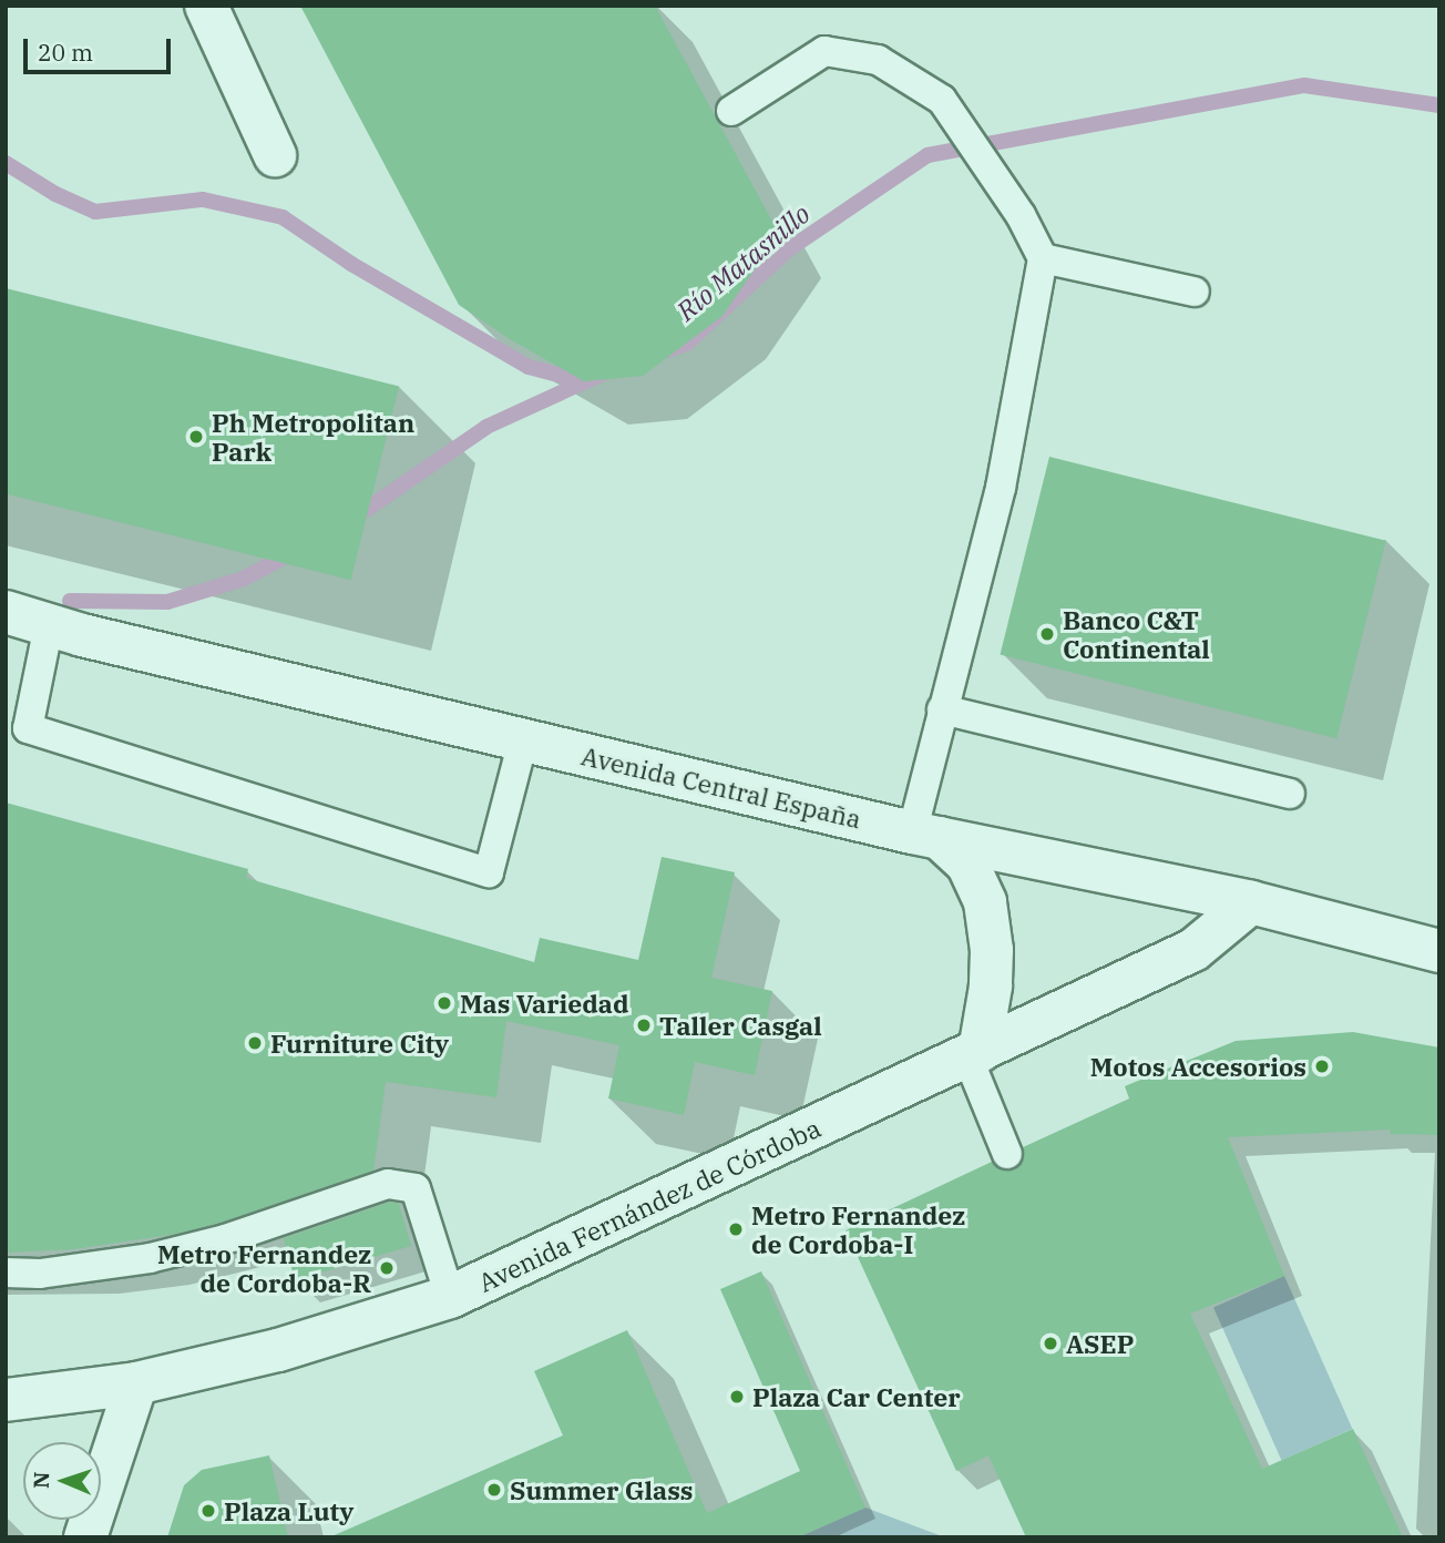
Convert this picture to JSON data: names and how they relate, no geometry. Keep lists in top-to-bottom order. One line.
{"streets":{"main road":["Avenida Central España","Avenida Fernández de Córdoba"]},"crossings":[["Avenida Central España","Avenida Fernández de Córdoba"]],"water":["Río Matasnillo"],"places":["Ph Metropolitan Park","Banco C&T Continental","Mas Variedad","Taller Casgal","Furniture City","Motos Accesorios","Metro Fernandez de Cordoba-I","Metro Fernandez de Cordoba-R","ASEP","Plaza Car Center","Summer Glass","Plaza Luty"],"scale_bar":"20 m","north":"left"}
